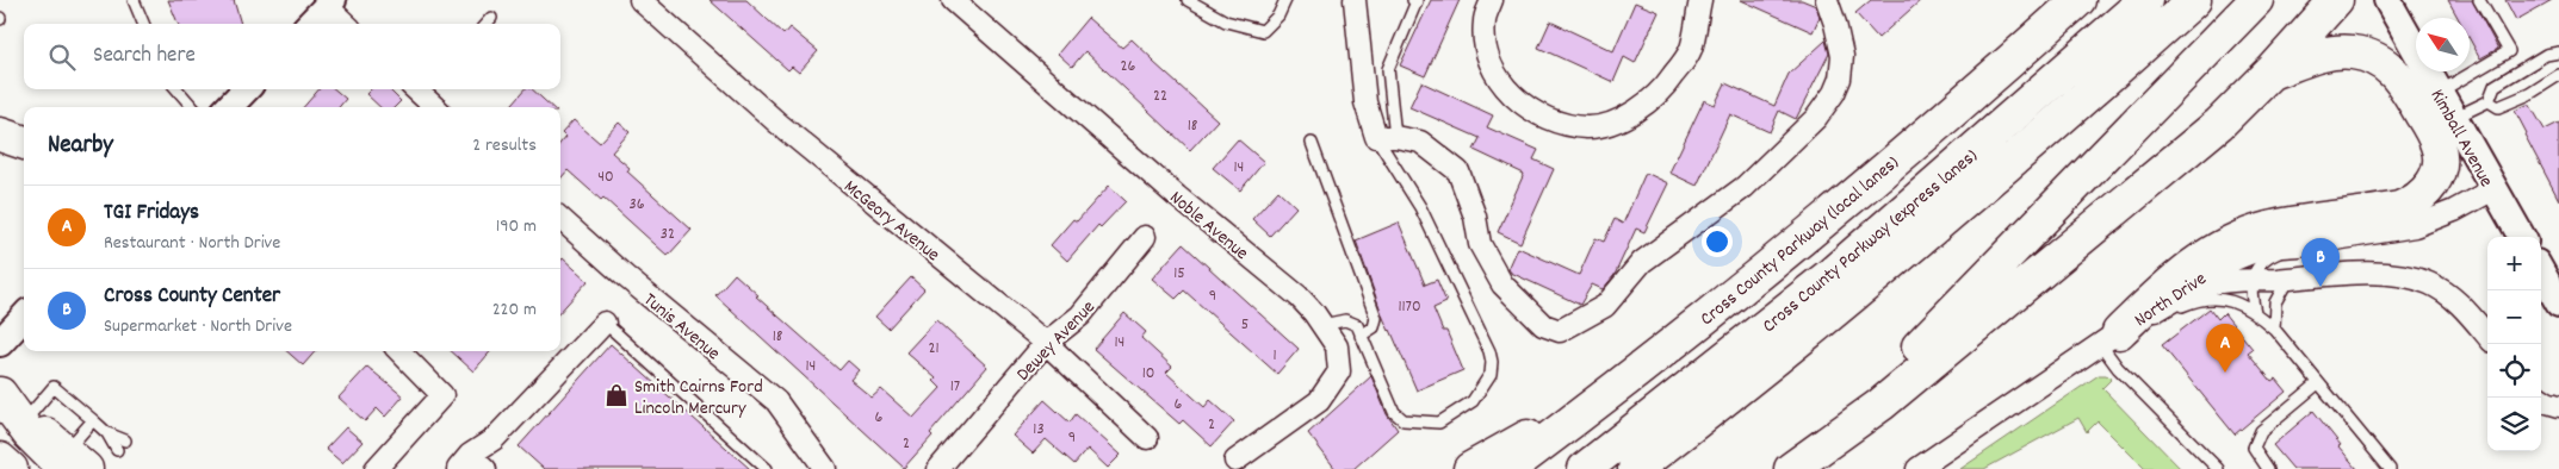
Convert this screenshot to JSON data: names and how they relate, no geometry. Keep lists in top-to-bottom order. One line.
{"streets":{"main road":["Cross County Parkway (local lanes)","Cross County Parkway (express lanes)"],"street":["Kimball Avenue","McGeory Avenue","Noble Avenue","North Drive","Tunis Avenue","Dewey Avenue"]},"crossings":[["Kimball Avenue","North Drive"],["McGeory Avenue","Dewey Avenue"]],"places":{"shop":["Smith Cairns Ford Lincoln Mercury"]},"house_numbers":["26","22","18","14","40","36","32","15","9","1170","5","18","14","21","1","14","10","17","6","6","2","13","9","2"],"north":"top left","page":{"search":"Search here","heading":["Nearby","2 results"],"list":[{"mark":"A","name":"TGI Fridays","note":"Restaurant · North Drive","value":"190 m"},{"mark":"B","name":"Cross County Center","note":"Supermarket · North Drive","value":"220 m"}],"map_buttons":["+","−"],"pins":["B","A"]}}
